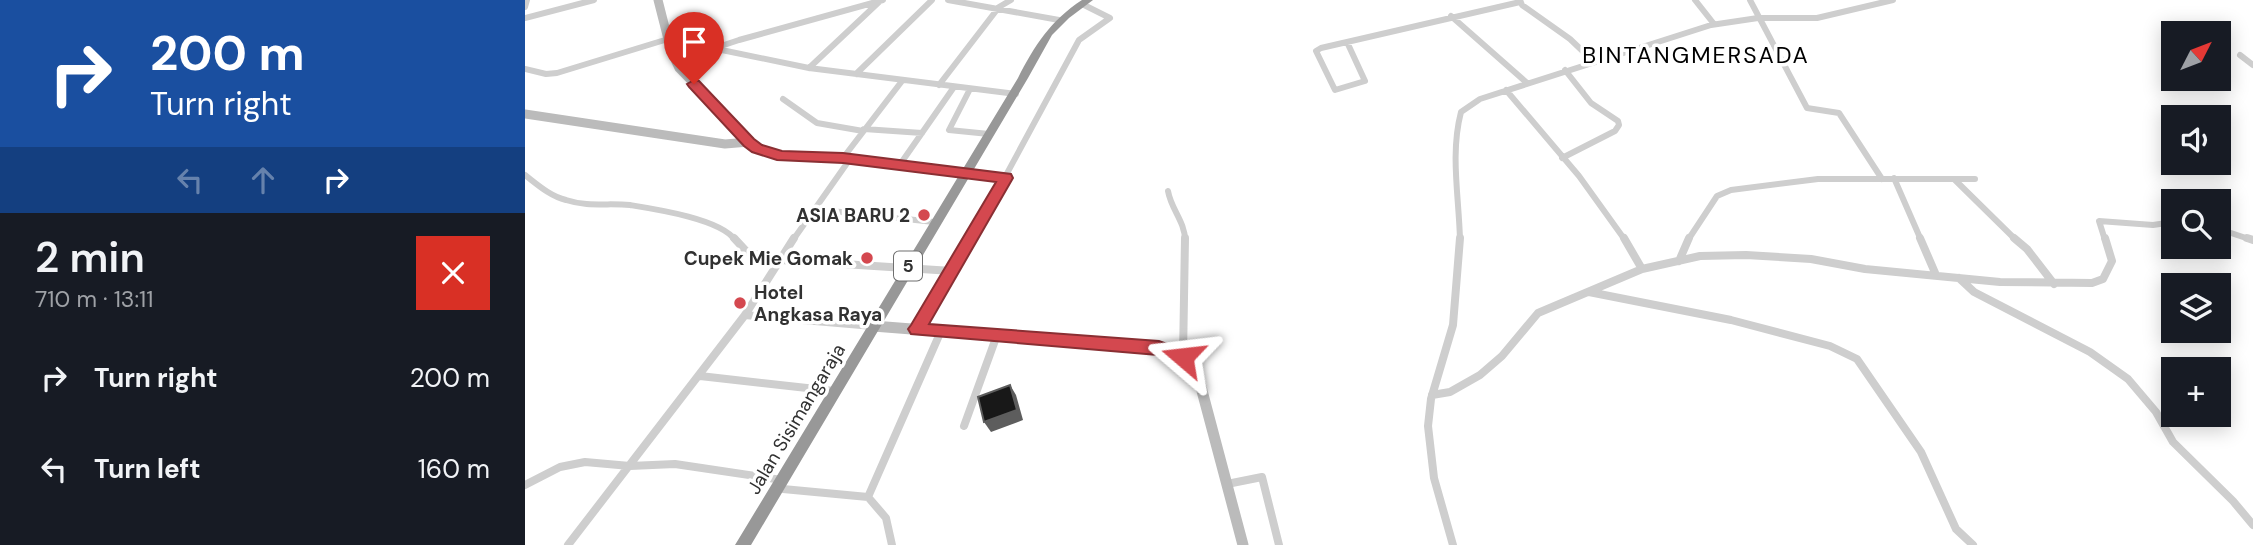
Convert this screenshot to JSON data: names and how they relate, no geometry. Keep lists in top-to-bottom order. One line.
{"streets":{"highway":["5","Jalan Sisimangaraja"]},"districts":["BINTANGMERSADA"],"places":["ASIA BARU 2","Cupek Mie Gomak","Hotel Angkasa Raya"],"north":"top right","page":{"turn":["200 m","Turn right"],"map_buttons":"+","heading":["2 min","710 m · 13:11"],"list":[{"name":"Turn right","value":"200 m"},{"name":"Turn left","value":"160 m"}]}}
